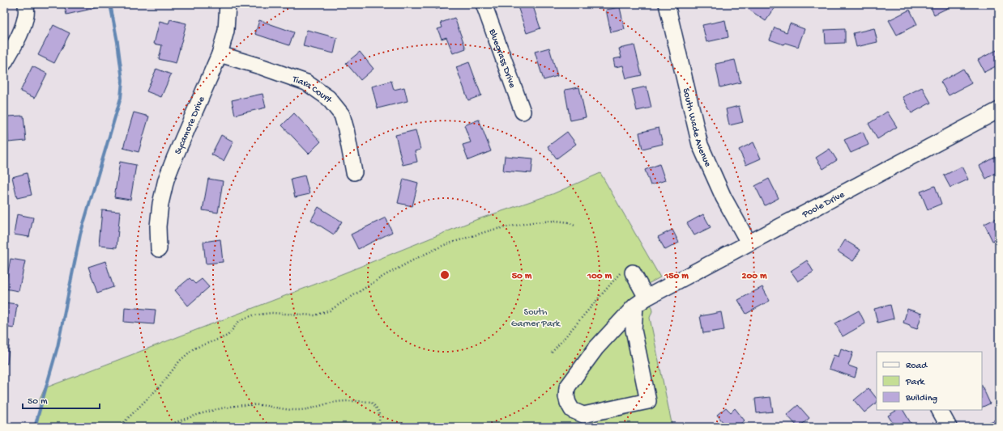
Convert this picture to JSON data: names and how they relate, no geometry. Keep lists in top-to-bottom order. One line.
{"streets":{"street":["Bluegrass Drive","Tiara Court","Sycamore Drive","South Wade Avenue","Poole Drive"]},"crossings":[["Tiara Court","Sycamore Drive"],["South Wade Avenue","Poole Drive"]],"parks":["South Garner Park"],"legend":["Road","Park","Building"],"scale_bar":"50 m","rings":["50 m","100 m","150 m","200 m"]}
